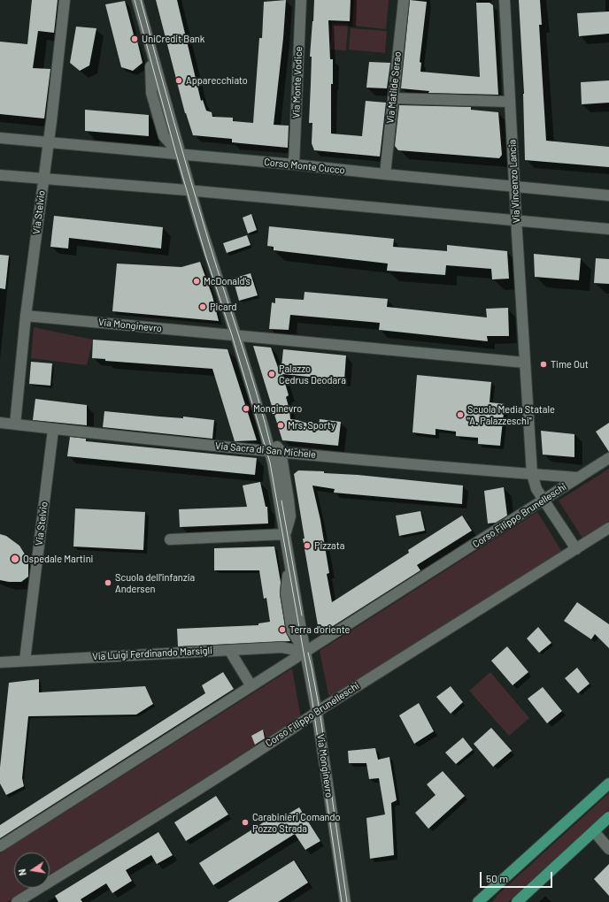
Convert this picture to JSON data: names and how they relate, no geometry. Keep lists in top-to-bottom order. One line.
{"streets":{"street":["Via Monte Vodice","Via Matilde Serao","Corso Monte Cucco","Via Vincenzo Lancia","Via Stelvio","Via Monginevro","Via Sacra di San Michele","Corso Filippo Brunelleschi","Via Luigi Ferdinando Marsigli"]},"crossings":[["Via Monte Vodice","Corso Monte Cucco"],["Via Matilde Serao","Corso Monte Cucco"],["Corso Monte Cucco","Via Vincenzo Lancia"],["Corso Monte Cucco","Via Stelvio"],["Corso Monte Cucco","Via Monginevro"],["Via Vincenzo Lancia","Via Sacra di San Michele"],["Via Vincenzo Lancia","Corso Filippo Brunelleschi"],["Via Stelvio","Via Monginevro"],["Via Stelvio","Via Sacra di San Michele"],["Via Stelvio","Via Luigi Ferdinando Marsigli"],["Via Monginevro","Via Sacra di San Michele"],["Via Monginevro","Corso Filippo Brunelleschi"],["Via Monginevro","Via Luigi Ferdinando Marsigli"],["Via Sacra di San Michele","Corso Filippo Brunelleschi"],["Corso Filippo Brunelleschi","Via Luigi Ferdinando Marsigli"]],"places":["UniCredit Bank","Apparecchiato","McDonald's","Picard","Time Out","Palazzo Cedrus Deodara","Monginevro","Scuola Media Statale \"A. Palazzeschi\"","Mrs. Sporty","Pizzata","Ospedale Martini","Scuola dell'infanzia Andersen","Terra d'oriente","Carabinieri Comando Pozzo Strada"],"scale_bar":"50 m","north":"left"}
